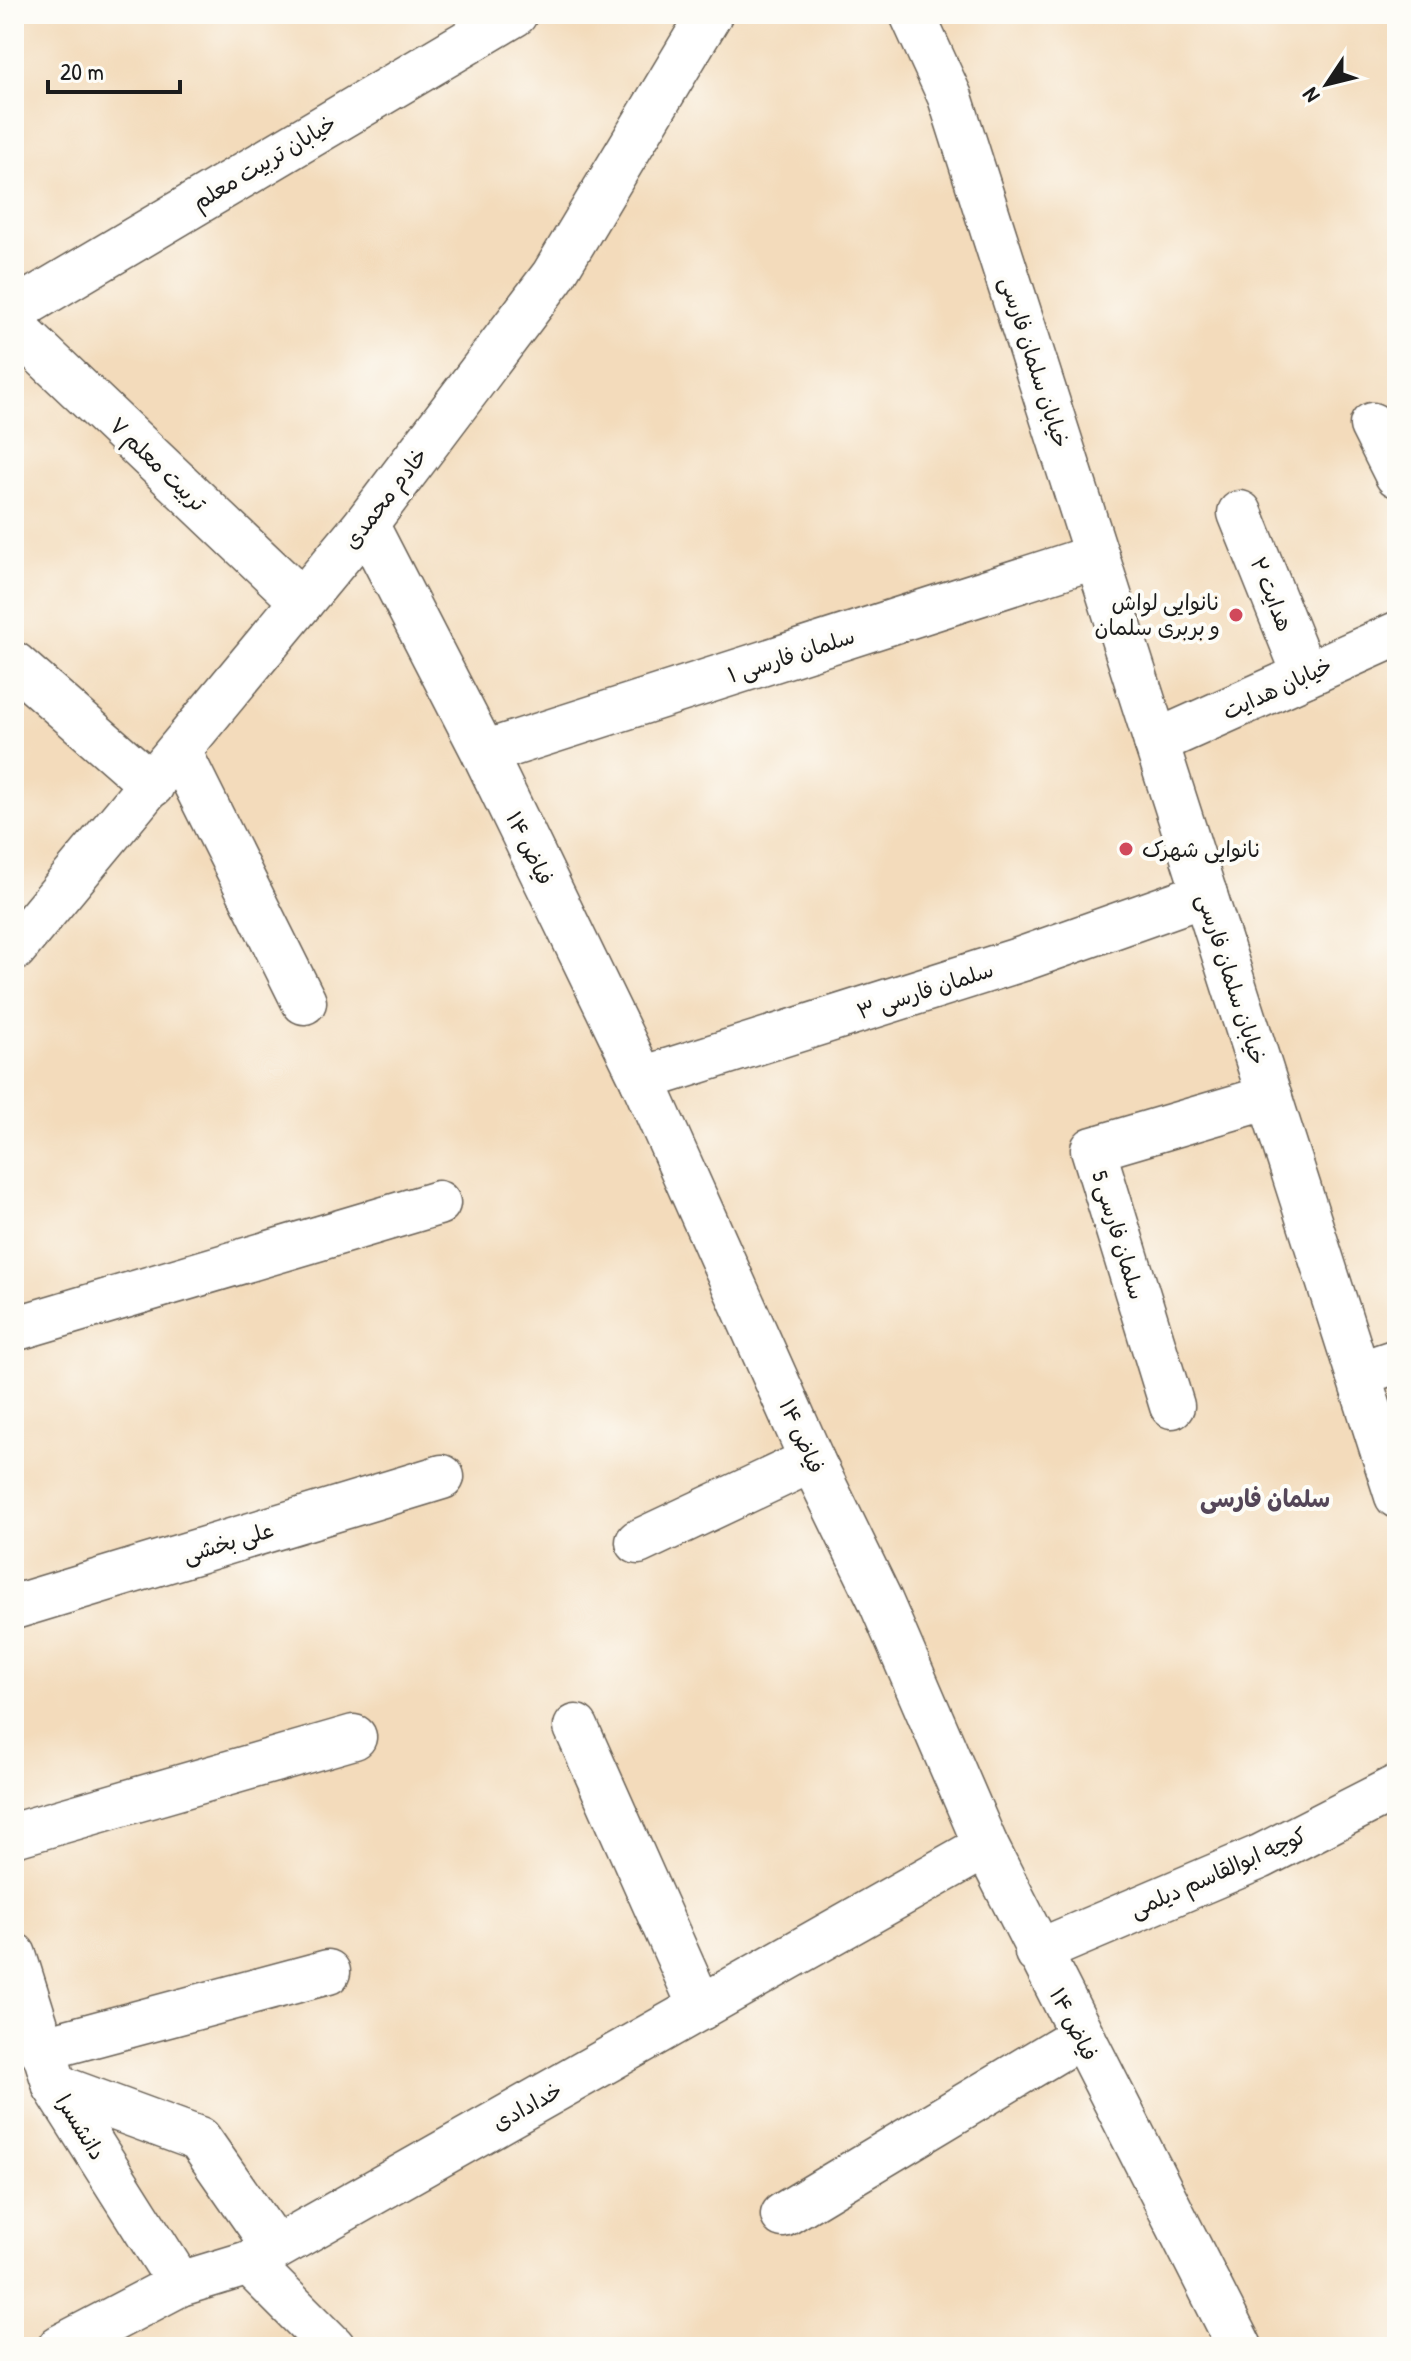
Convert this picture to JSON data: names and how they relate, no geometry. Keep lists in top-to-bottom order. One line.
{"streets":{"street":["خیابان تربیت معلم","خیابان سلمان فارسی","تربیت معلم ۷","خادم محمدی","هدایت ۲","سلمان فارسی ۱","خیابان هدایت","فیاض ۱۴","سلمان فارسی ۳","سلمان فارسی 5","علی بخشی","کوچه ابوالقاسم دیلمی","خدادادی","دانشسرا"]},"crossings":[["خیابان سلمان فارسی","سلمان فارسی ۱"],["خیابان سلمان فارسی","خیابان هدایت"],["خیابان سلمان فارسی","سلمان فارسی ۳"],["خیابان سلمان فارسی","سلمان فارسی 5"],["تربیت معلم ۷","خادم محمدی"],["خادم محمدی","فیاض ۱۴"],["هدایت ۲","خیابان هدایت"],["سلمان فارسی ۱","فیاض ۱۴"],["فیاض ۱۴","سلمان فارسی ۳"],["فیاض ۱۴","کوچه ابوالقاسم دیلمی"],["فیاض ۱۴","خدادادی"],["خدادادی","دانشسرا"]],"districts":["سلمان فارسی"],"places":["نانوایی لواش و بربری سلمان","نانوایی شهرک"],"scale_bar":"20 m","north":"bottom left"}
